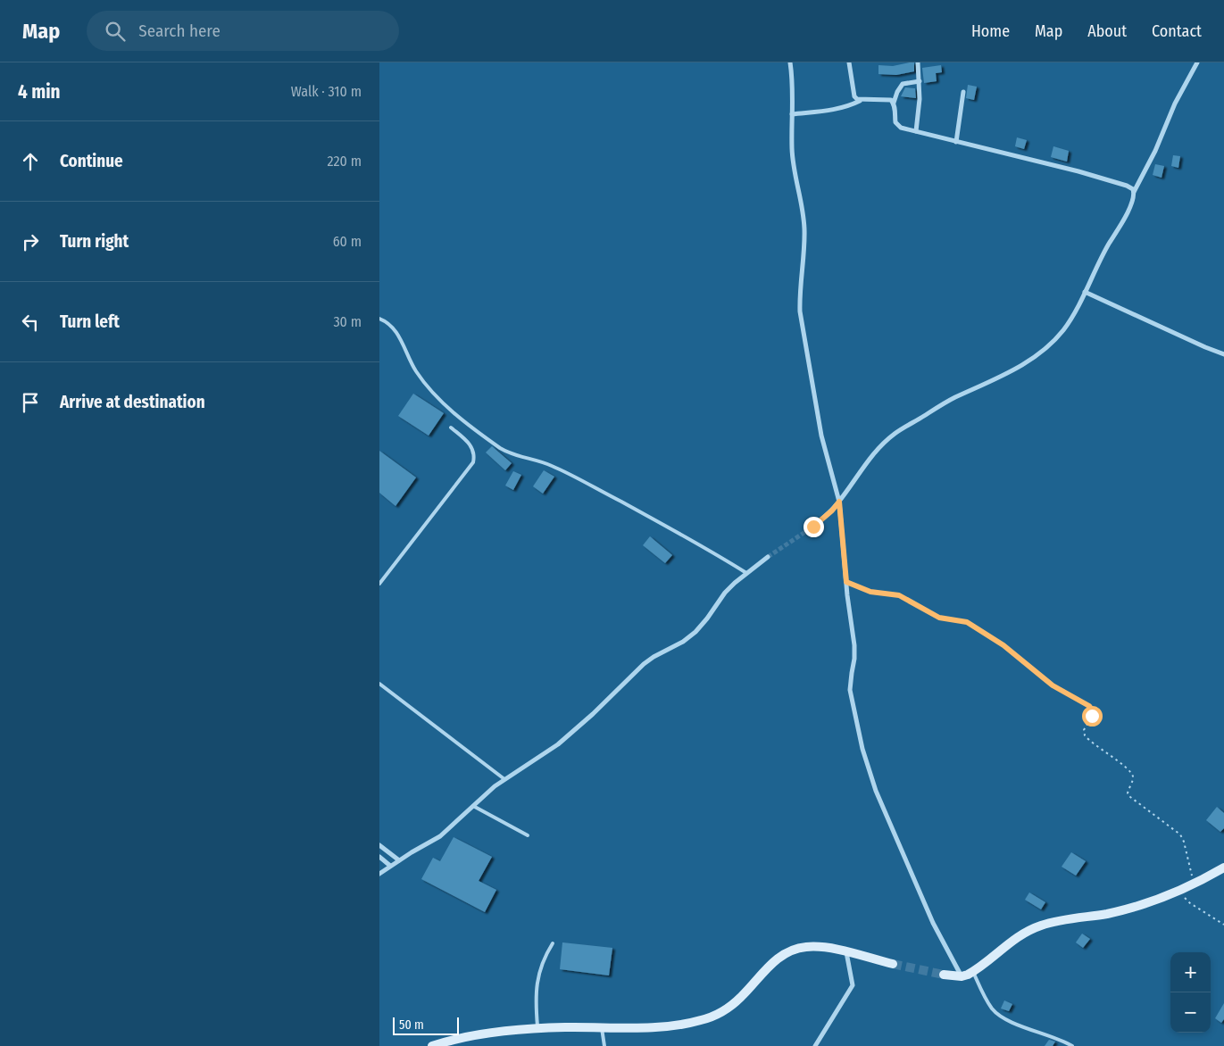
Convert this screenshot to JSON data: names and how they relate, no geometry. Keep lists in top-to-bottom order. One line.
{"scale_bar":"50 m","page":{"header":"Map","search":"Search here","nav":["Home","Map","About","Contact"],"heading":["4 min","Walk · 310 m"],"list":[["Continue","220 m"],["Turn right","60 m"],["Turn left","30 m"],"Arrive at destination"],"map_buttons":["+","−"],"scale":"50 m"}}
